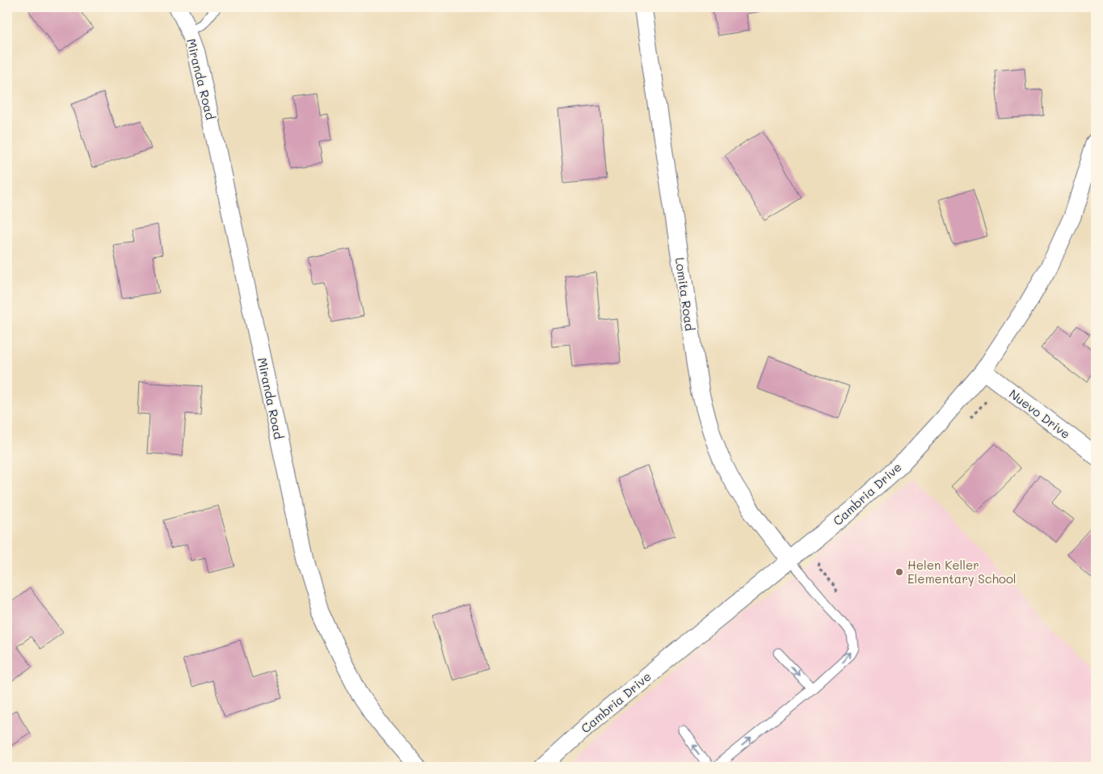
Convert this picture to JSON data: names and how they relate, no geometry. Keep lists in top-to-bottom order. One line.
{"streets":{"street":["Miranda Road","Lomita Road","Nuevo Drive","Cambria Drive"]},"crossings":[["Lomita Road","Cambria Drive"],["Nuevo Drive","Cambria Drive"]],"places":["Helen Keller Elementary School"]}
